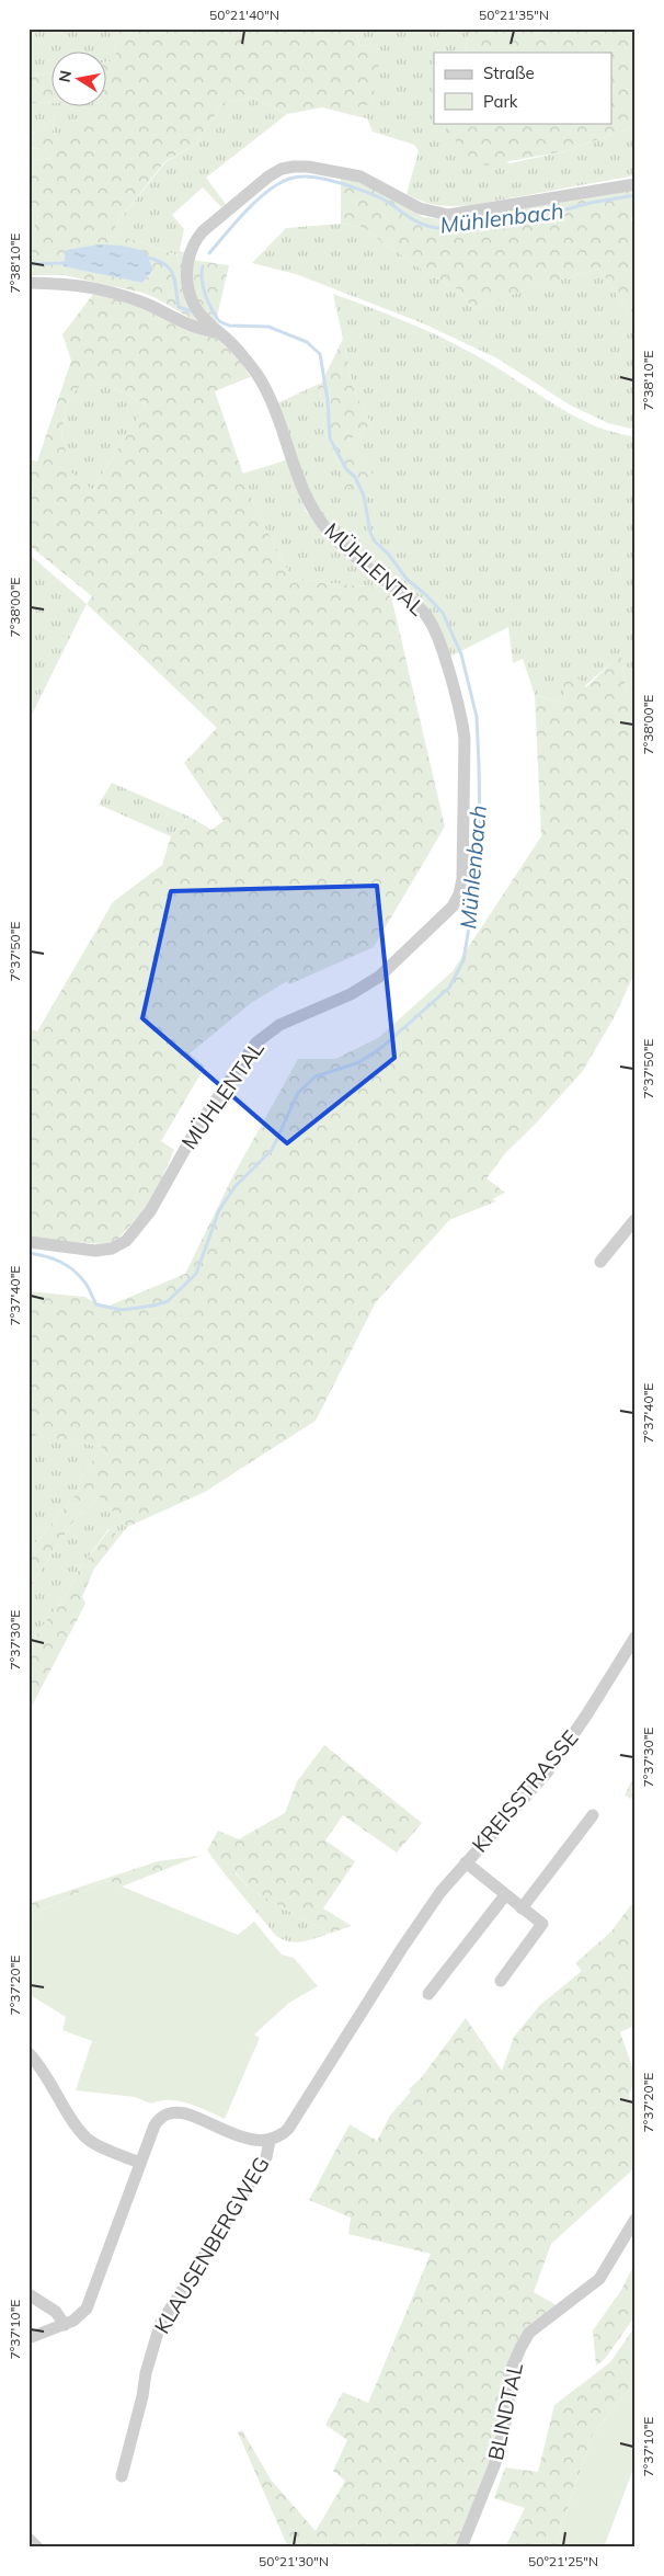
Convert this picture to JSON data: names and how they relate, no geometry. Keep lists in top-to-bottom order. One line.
{"streets":{"street":["MÜHLENTAL","KREISSTRASSE","KLAUSENBERGWEG","BLINDTAL"]},"crossings":[["KREISSTRASSE","KLAUSENBERGWEG"]],"water":["Mühlenbach"],"legend":["Straße","Park"],"north":"left","coordinates":["50°21'40\"N","50°21'35\"N","7°38'10\"E","7°38'00\"E","7°37'50\"E","7°37'40\"E","7°37'30\"E","7°37'20\"E","7°37'10\"E","50°21'30\"N","50°21'25\"N"]}
